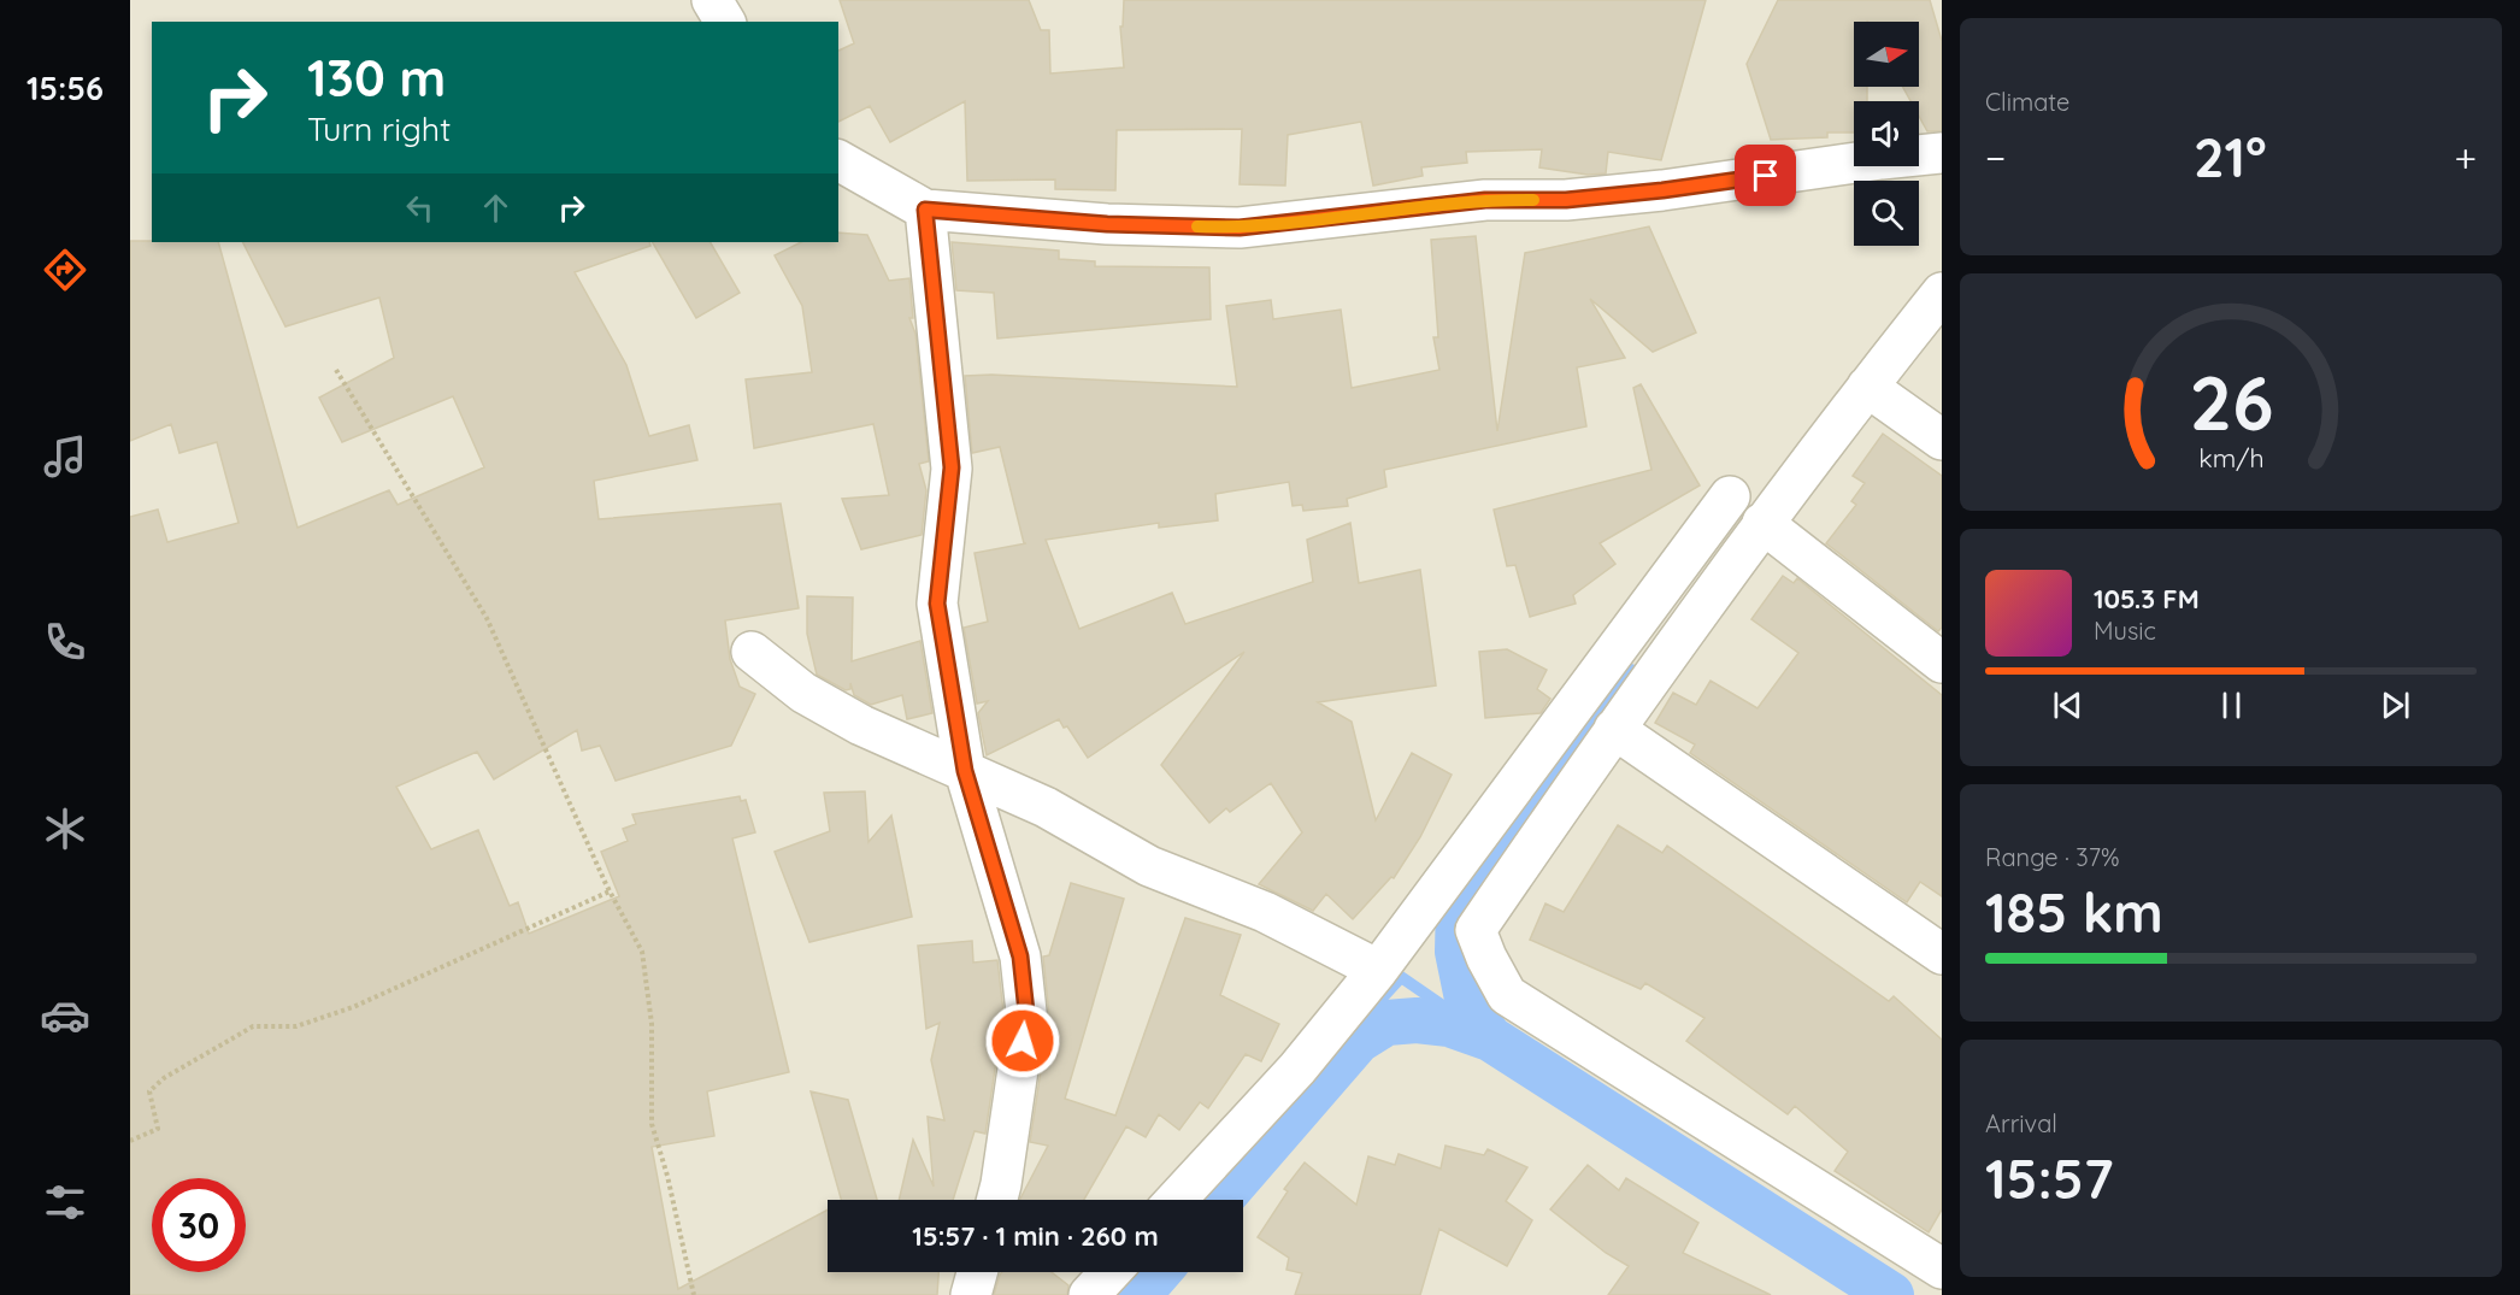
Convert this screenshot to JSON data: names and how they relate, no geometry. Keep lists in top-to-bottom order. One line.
{"north":"right","page":{"tabs":"15:56","tile":["Climate",["Range · 37%","185 km"],["Arrival","15:57"]],"turn":["130 m","Turn right"],"heat":["−","21°","+"],"song":["105.3 FM","Music"],"limit":"30","trip":"15:57 · 1 min · 260 m","gauge":["26","km/h"]}}
